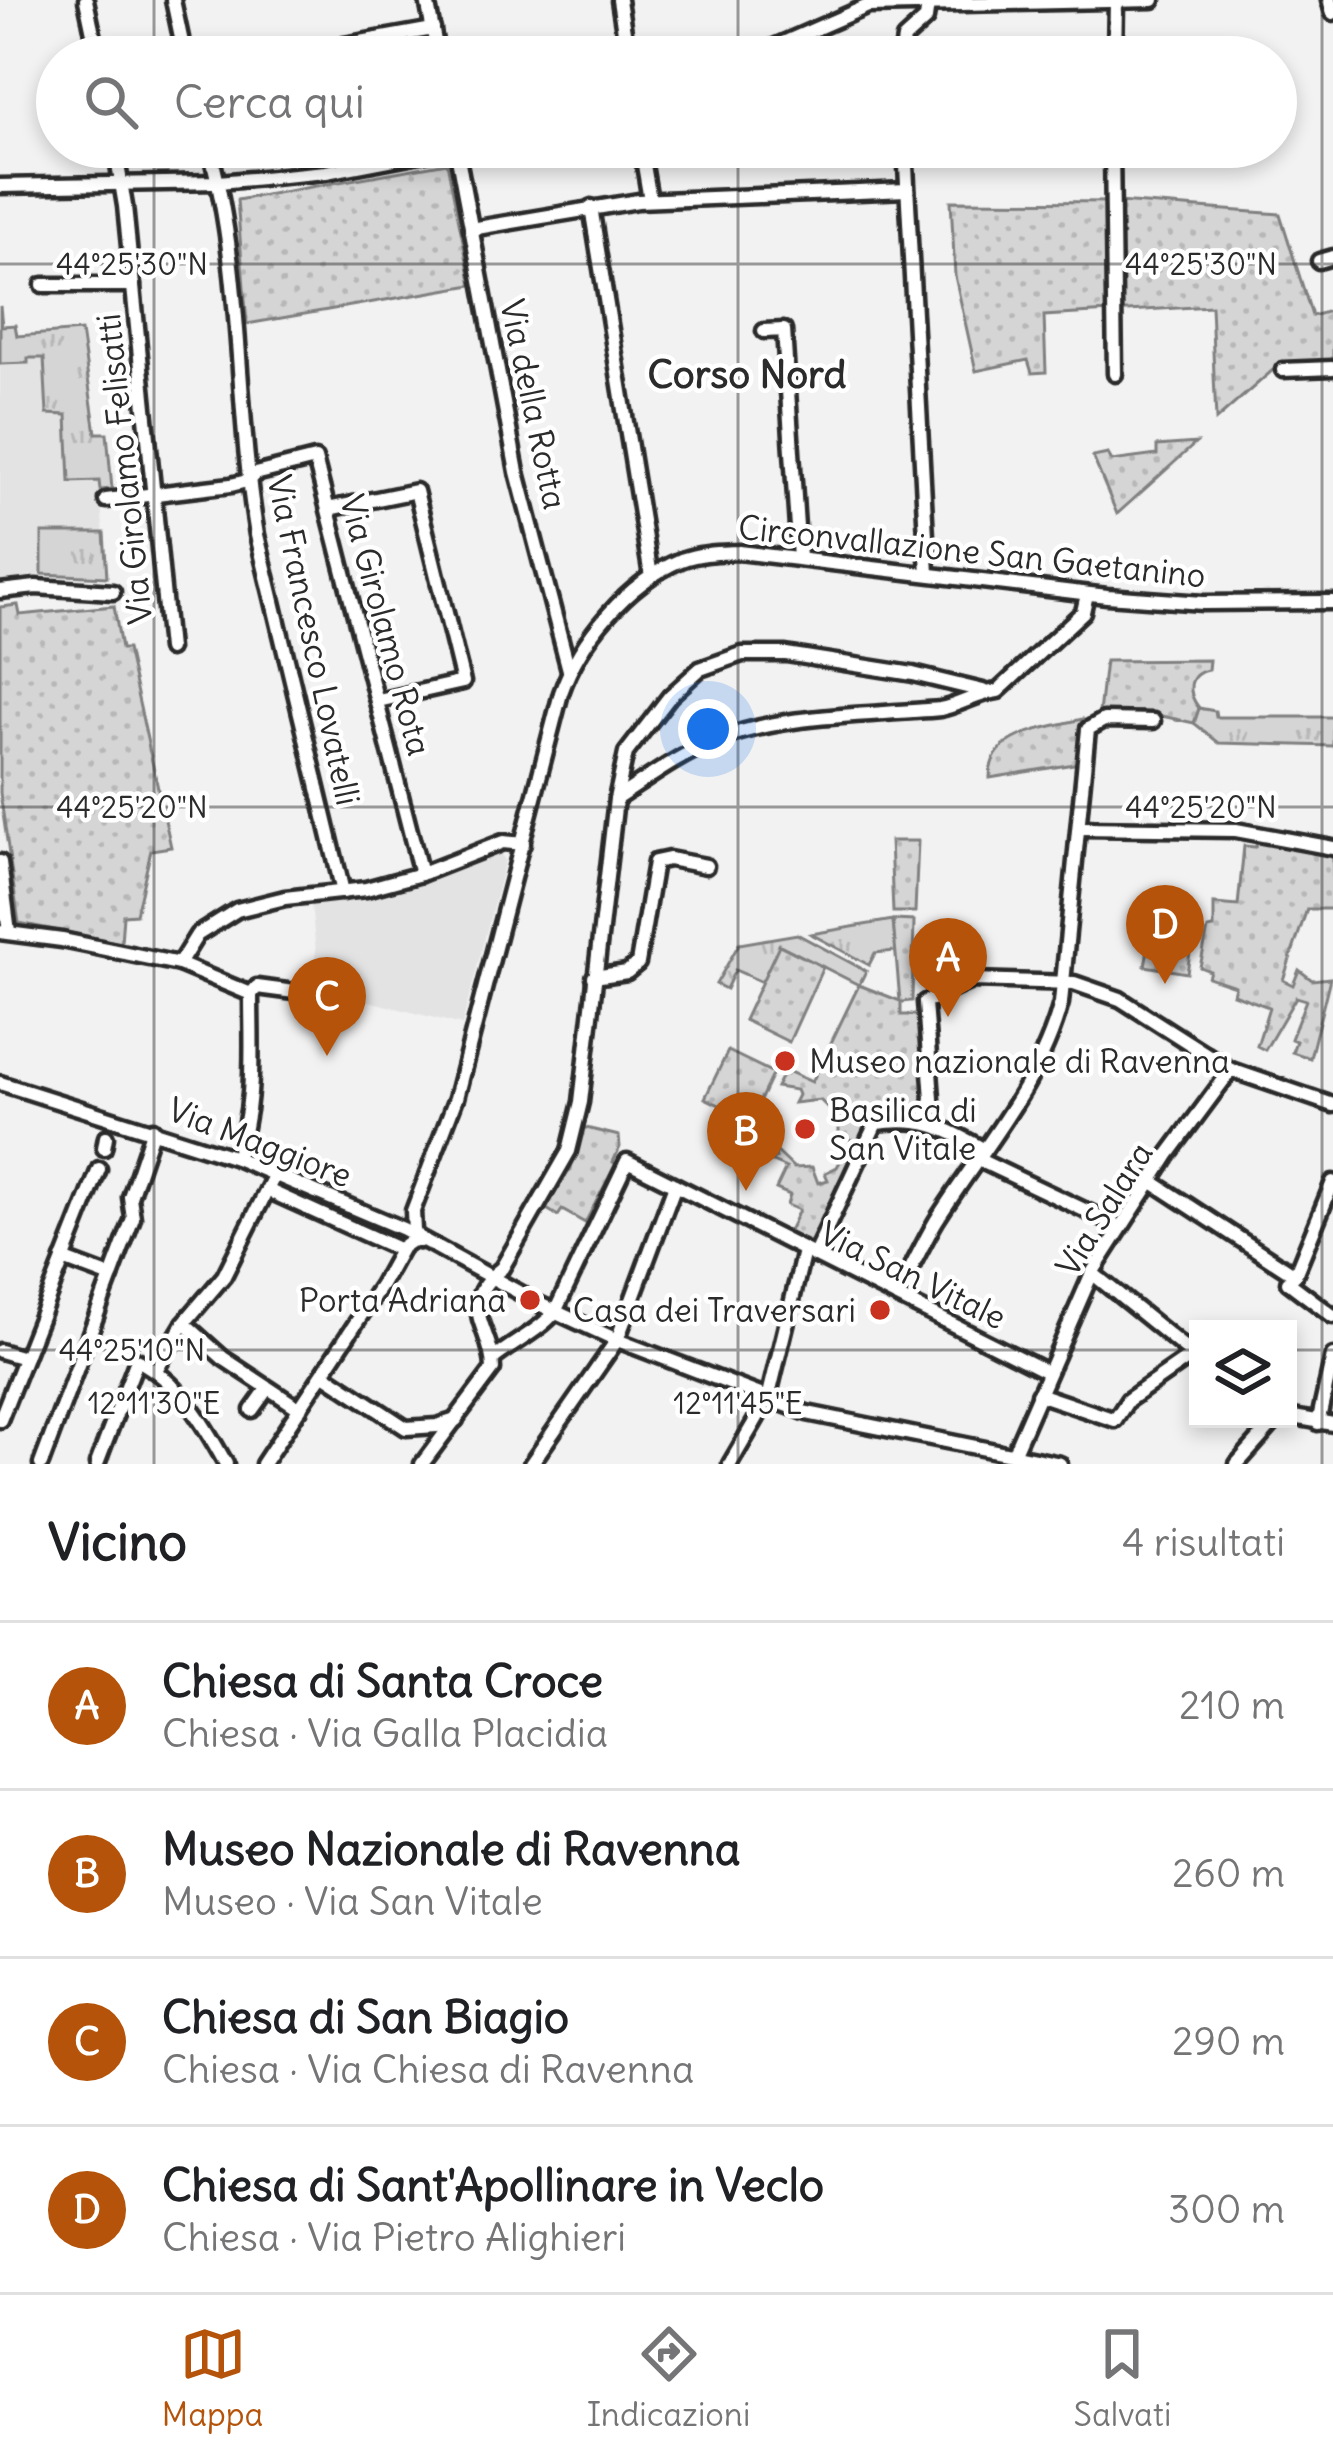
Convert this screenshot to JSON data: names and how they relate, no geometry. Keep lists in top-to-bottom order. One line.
{"streets":{"street":["Via della Rotta","Via Girolamo Felisatti","Circonvallazione San Gaetanino","Via Girolamo Rota","Via Francesco Lovatelli","Via Maggiore","Via Salara","Via San Vitale"]},"crossings":[["Via della Rotta","Circonvallazione San Gaetanino"],["Via Girolamo Rota","Via Francesco Lovatelli"],["Via Salara","Via San Vitale"]],"districts":["Corso Nord"],"places":["Museo nazionale di Ravenna","Basilica di San Vitale","Porta Adriana","Casa dei Traversari"],"page":{"search":"Cerca qui","pins":["D","A","C","B"],"heading":["Vicino","4 risultati"],"list":[{"mark":"A","name":"Chiesa di Santa Croce","note":"Chiesa · Via Galla Placidia","value":"210 m"},{"mark":"B","name":"Museo Nazionale di Ravenna","note":"Museo · Via San Vitale","value":"260 m"},{"mark":"C","name":"Chiesa di San Biagio","note":"Chiesa · Via Chiesa di Ravenna","value":"290 m"},{"mark":"D","name":"Chiesa di Sant'Apollinare in Veclo","note":"Chiesa · Via Pietro Alighieri","value":"300 m"}],"nav":["Mappa","Indicazioni","Salvati"]},"coordinates":["44°25'30\"N","44°25'20\"N","44°25'10\"N","12°11'30\"E","12°11'45\"E"]}
